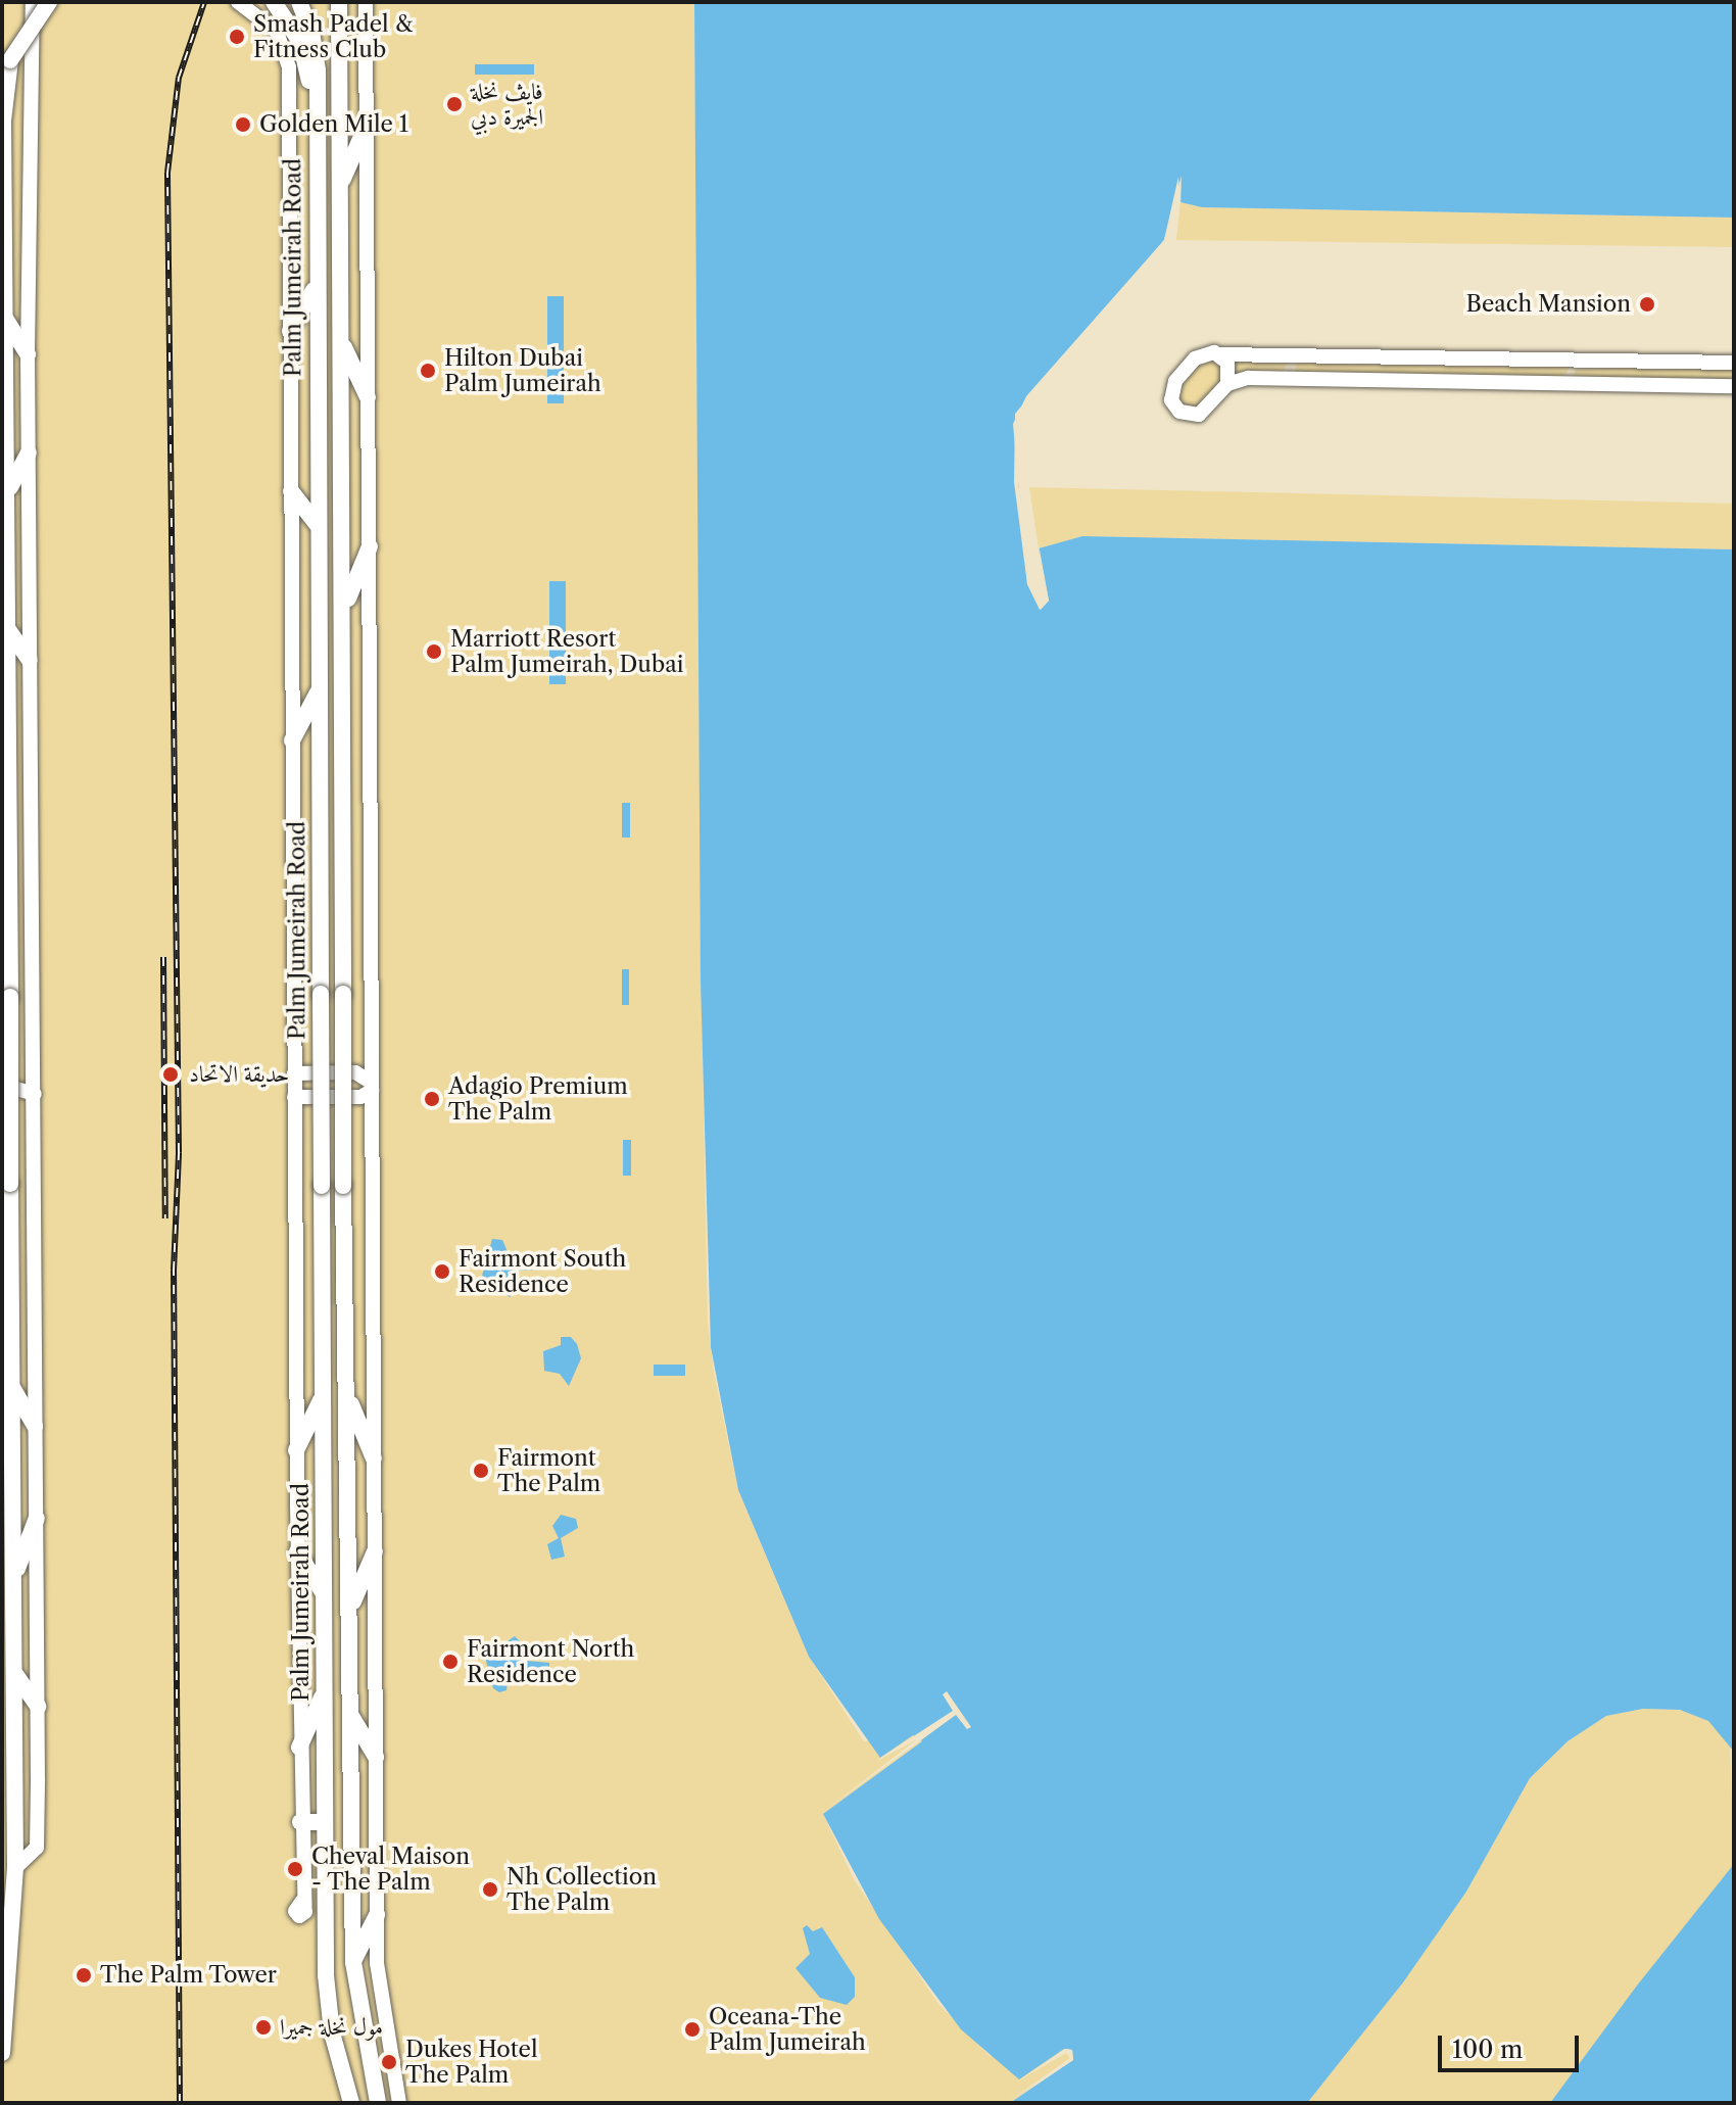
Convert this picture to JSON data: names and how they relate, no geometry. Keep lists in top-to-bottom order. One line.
{"streets":{"main road":["Palm Jumeirah Road"]},"places":["Smash Padel & Fitness Club","فايڤ نخلة الجميرة دبي","Golden Mile 1","Beach Mansion","Hilton Dubai Palm Jumeirah","Marriott Resort Palm Jumeirah, Dubai","حديقة الاتحاد","Adagio Premium The Palm","Fairmont South Residence","Fairmont The Palm","Fairmont North Residence","Cheval Maison - The Palm","Nh Collection The Palm","The Palm Tower","مول نخلة جميرا","Oceana-The Palm Jumeirah","Dukes Hotel The Palm"],"scale_bar":"100 m"}
